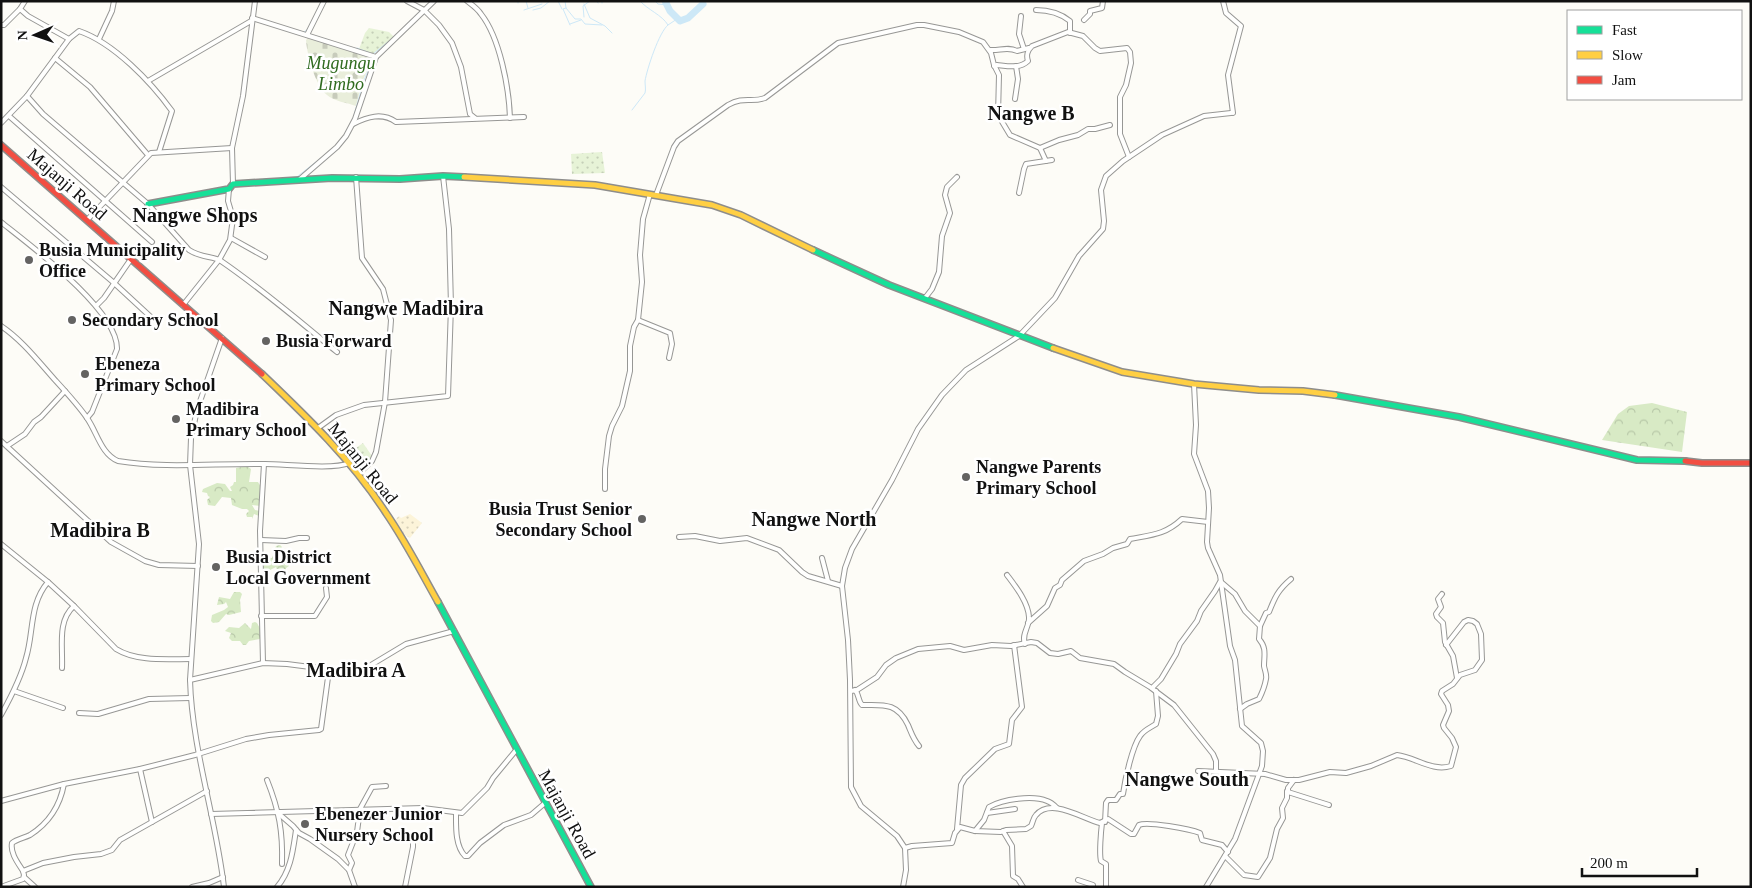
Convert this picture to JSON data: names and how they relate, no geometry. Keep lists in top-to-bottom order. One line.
{"streets":{"street":["Majanji Road"]},"districts":["Nangwe B","Nangwe Shops","Nangwe Madibira","Nangwe North","Madibira B","Madibira A","Nangwe South"],"parks":["Mugungu Limbo"],"places":["Busia Municipality Office","Secondary School","Busia Forward","Ebeneza Primary School","Madibira Primary School","Nangwe Parents Primary School","Busia Trust Senior Secondary School","Busia District Local Government","Ebenezer Junior Nursery School"],"legend":["Fast","Slow","Jam"],"scale_bar":"200 m","north":"left"}
